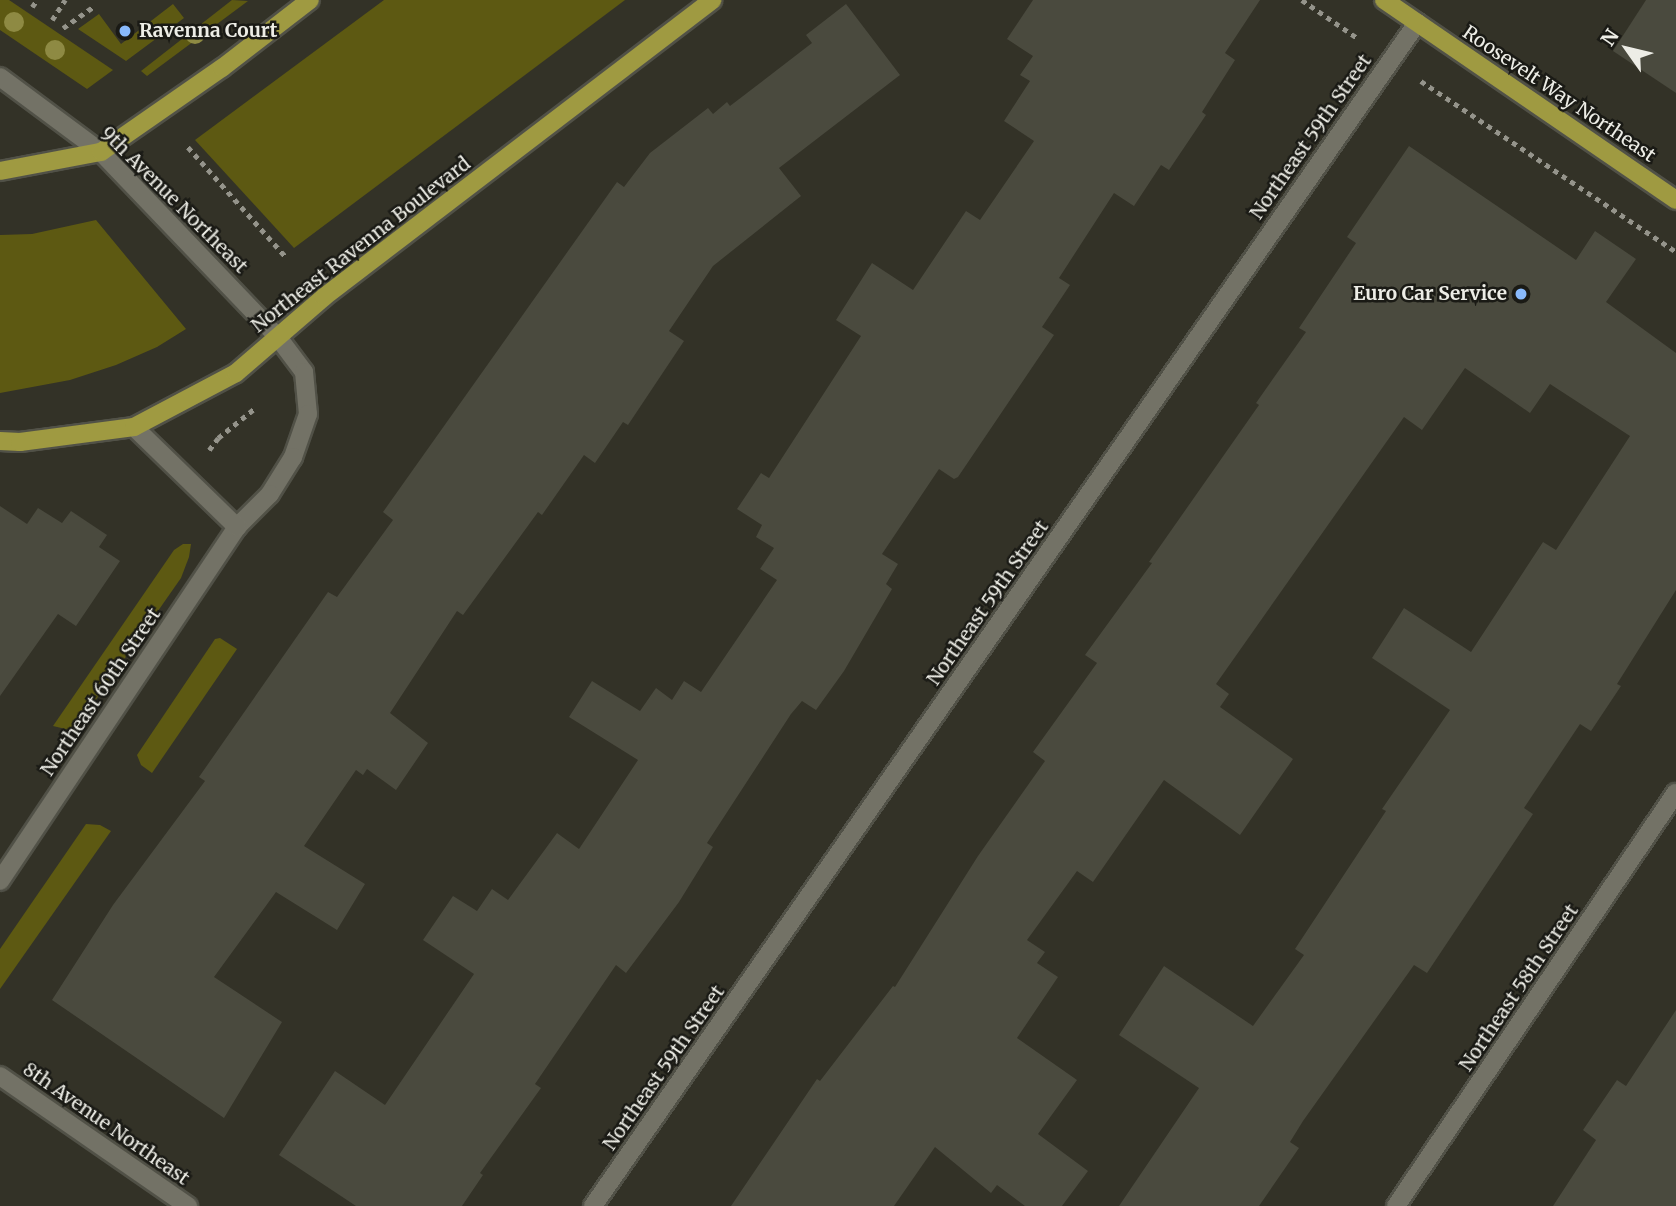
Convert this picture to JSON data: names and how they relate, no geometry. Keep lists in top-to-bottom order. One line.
{"streets":{"main road":["Roosevelt Way Northeast","Northeast Ravenna Boulevard"],"street":["Northeast 59th Street","9th Avenue Northeast","Northeast 60th Street","Northeast 58th Street","8th Avenue Northeast"]},"crossings":[["Roosevelt Way Northeast","Northeast 59th Street"],["9th Avenue Northeast","Northeast Ravenna Boulevard"],["9th Avenue Northeast","Northeast 60th Street"],["Northeast Ravenna Boulevard","Northeast 60th Street"]],"places":["Ravenna Court","Euro Car Service"],"north":"top left"}
